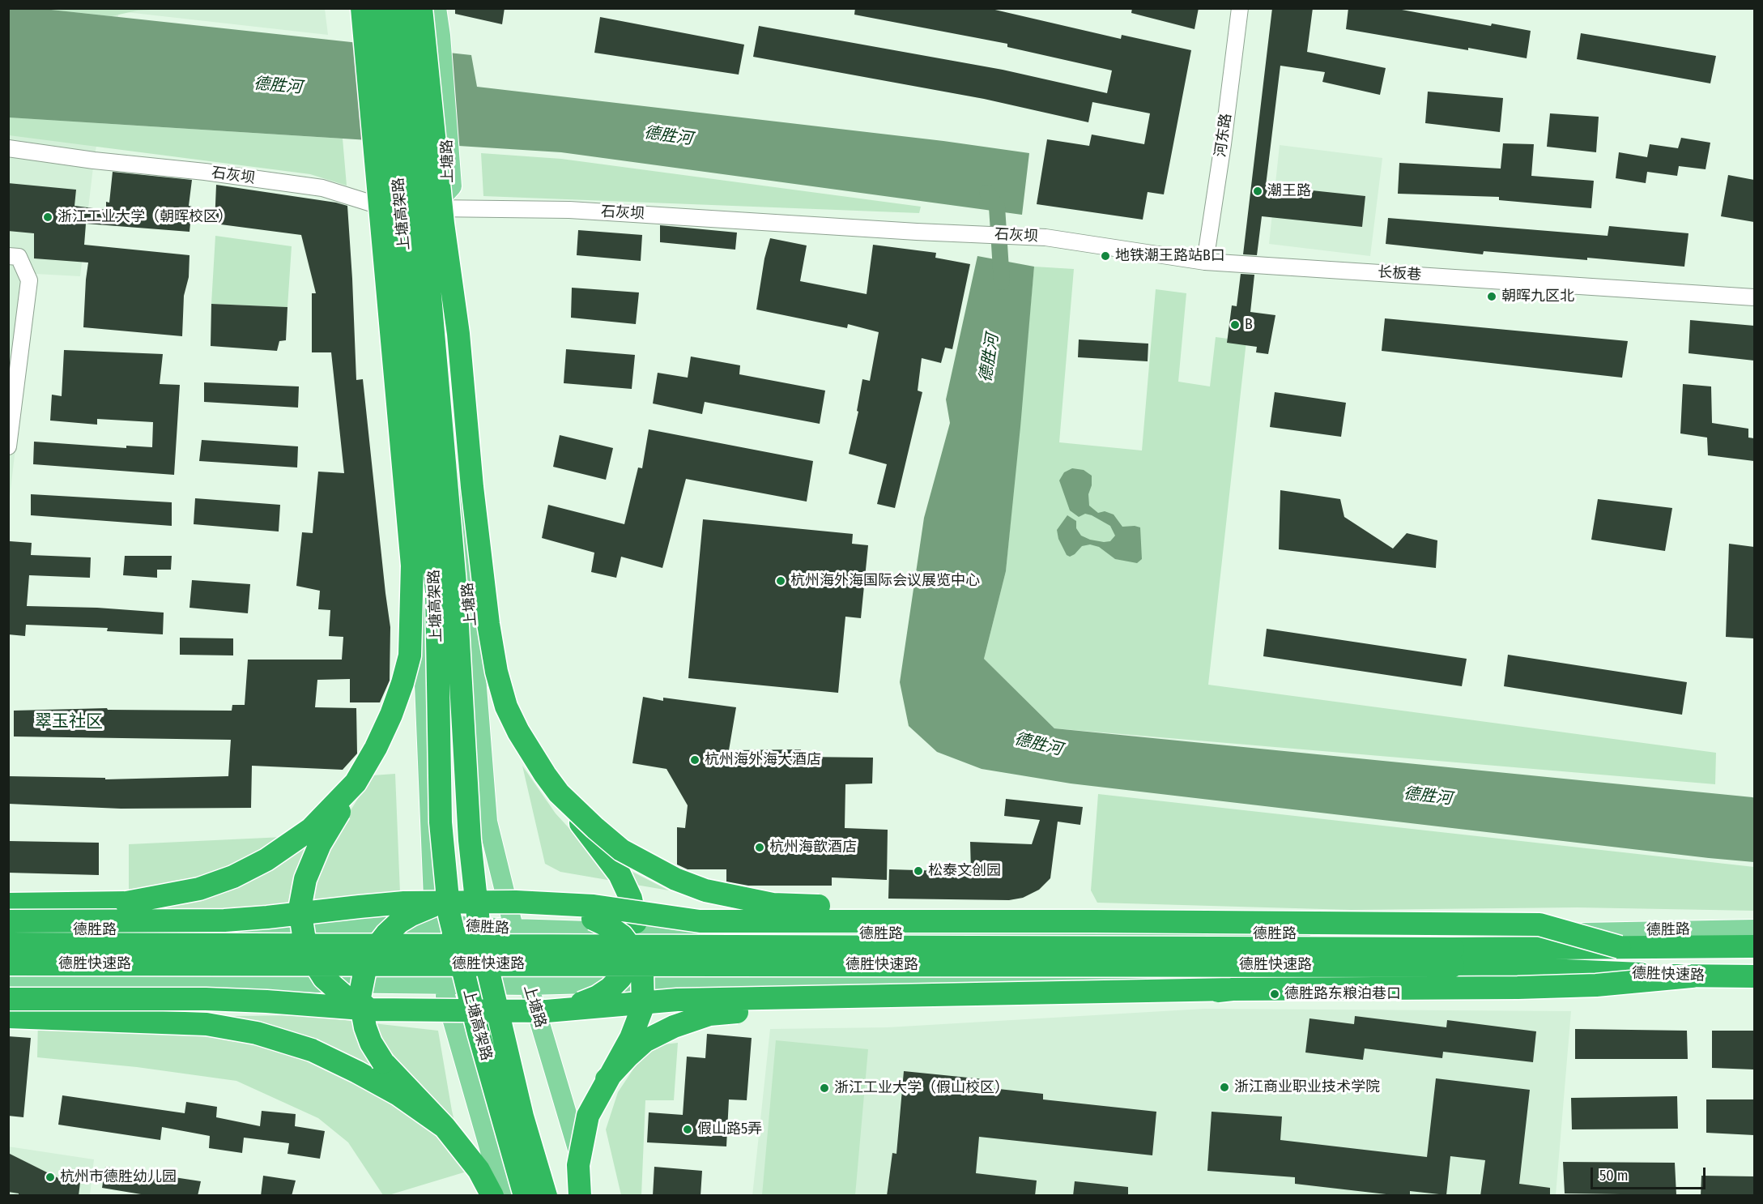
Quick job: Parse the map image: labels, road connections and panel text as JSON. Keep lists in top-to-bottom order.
{
  "streets": {
    "highway": ["上塘高架路", "德胜快速路"],
    "main road": ["上塘路", "德胜路"],
    "street": ["河东路", "石灰坝", "长板巷"]
  },
  "crossings": [
    ["河东路", "长板巷"],
    ["上塘路", "石灰坝"],
    ["上塘路", "德胜路"],
    ["石灰坝", "长板巷"]
  ],
  "districts": ["翠玉社区"],
  "water": ["德胜河"],
  "places": [
    "潮王路",
    "浙江工业大学（朝晖校区）",
    "地铁潮王路站B口",
    "朝晖九区北",
    "B",
    "杭州海外海国际会议展览中心",
    "杭州海外海大酒店",
    "杭州海歆酒店",
    "松泰文创园",
    "德胜路东粮泊巷口",
    "浙江商业职业技术学院",
    "浙江工业大学（假山校区）",
    "假山路5弄",
    "杭州市德胜幼儿园"
  ],
  "scale_bar": "50 m"
}
